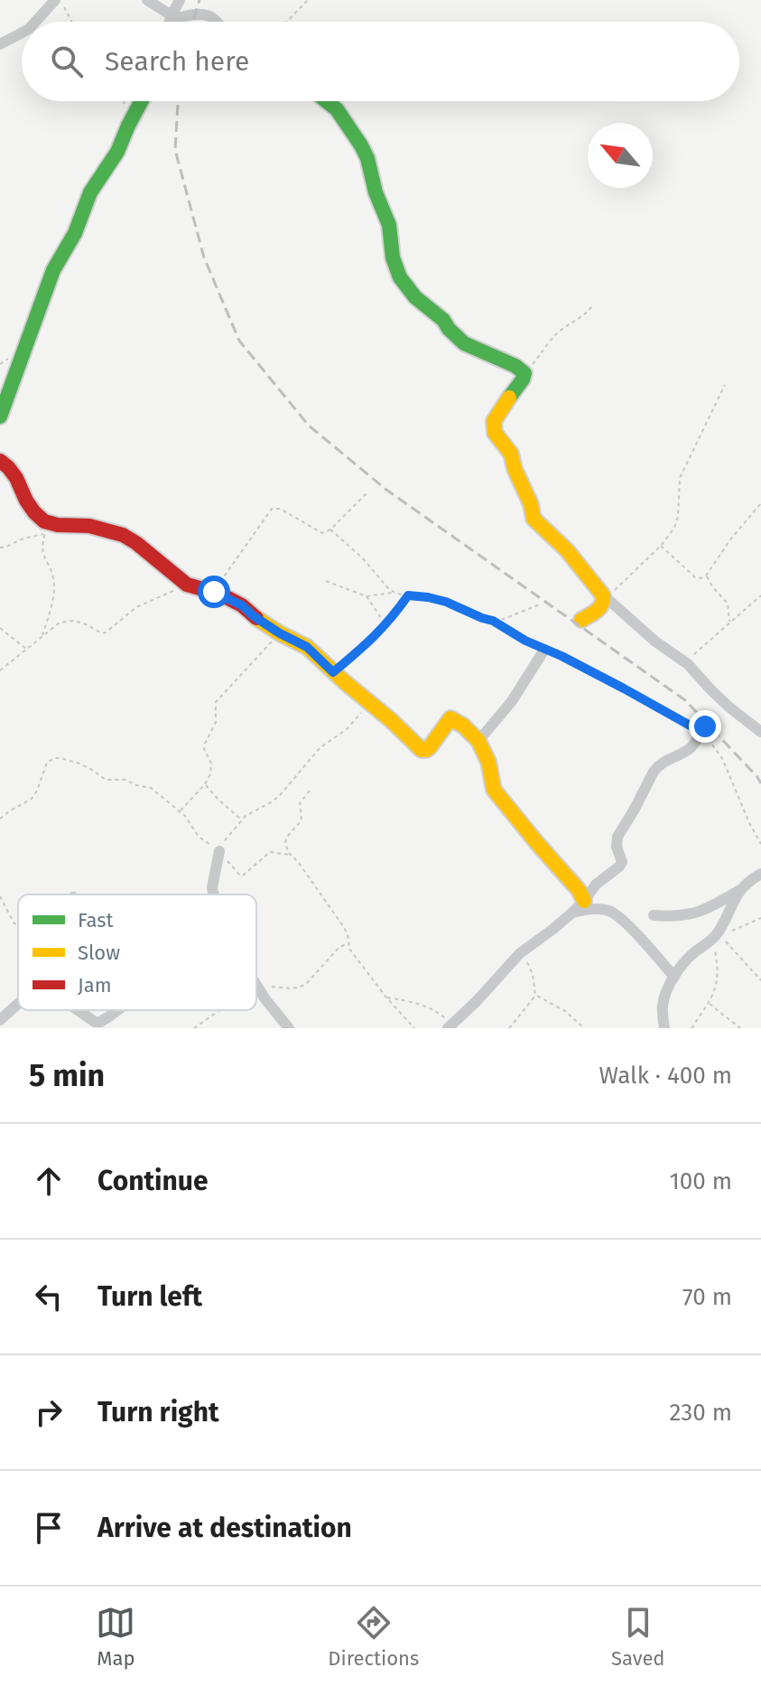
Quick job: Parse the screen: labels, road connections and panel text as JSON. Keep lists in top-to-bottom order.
{
  "legend": ["Fast", "Slow", "Jam"],
  "north": "top left",
  "page": {
    "search": "Search here",
    "heading": ["5 min", "Walk · 400 m"],
    "list": [
      ["Continue", "100 m"],
      ["Turn left", "70 m"],
      ["Turn right", "230 m"],
      "Arrive at destination"
    ],
    "nav": ["Map", "Directions", "Saved"]
  }
}
